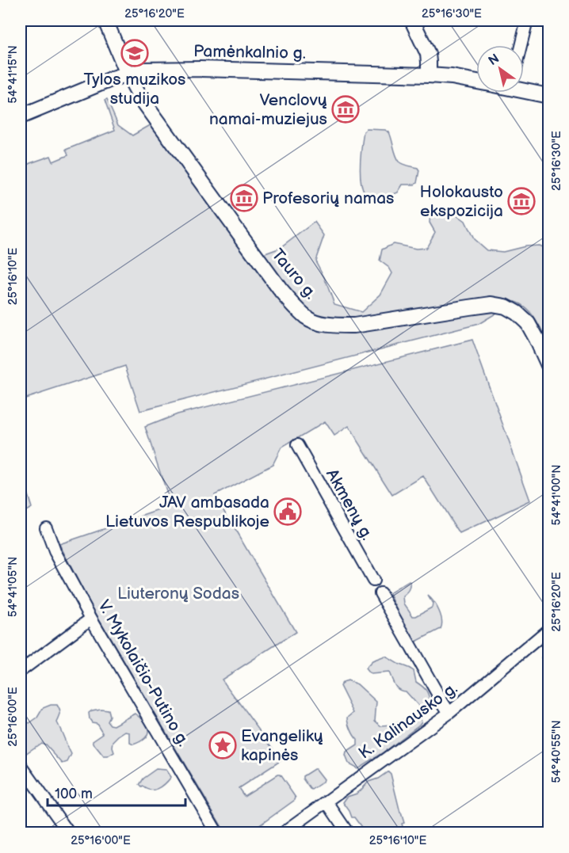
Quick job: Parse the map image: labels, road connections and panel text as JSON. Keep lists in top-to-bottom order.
{
  "streets": {
    "main road": ["Pamėnkalnio g.", "Tauro g."],
    "street": ["Akmenų g.", "V. Mykolaičio-Putino g.", "K. Kalinausko g."]
  },
  "crossings": [
    ["Pamėnkalnio g.", "Tauro g."]
  ],
  "parks": ["Liuteronų Sodas"],
  "places": {
    "school or university": ["Tylos muzikos studija"],
    "museum": ["Venclovų namai-muziejus", "Profesorių namas", "Holokausto ekspozicija"],
    "public building": ["JAV ambasada Lietuvos Respublikoje"],
    "place": ["Evangelikų kapinės"]
  },
  "scale_bar": "100 m",
  "north": "top left",
  "coordinates": [
    "25°16'20\"E",
    "25°16'30\"E",
    "54°41'15\"N",
    "25°16'10\"E",
    "54°41'00\"N",
    "54°41'05\"N",
    "25°16'00\"E",
    "54°40'55\"N"
  ]
}
